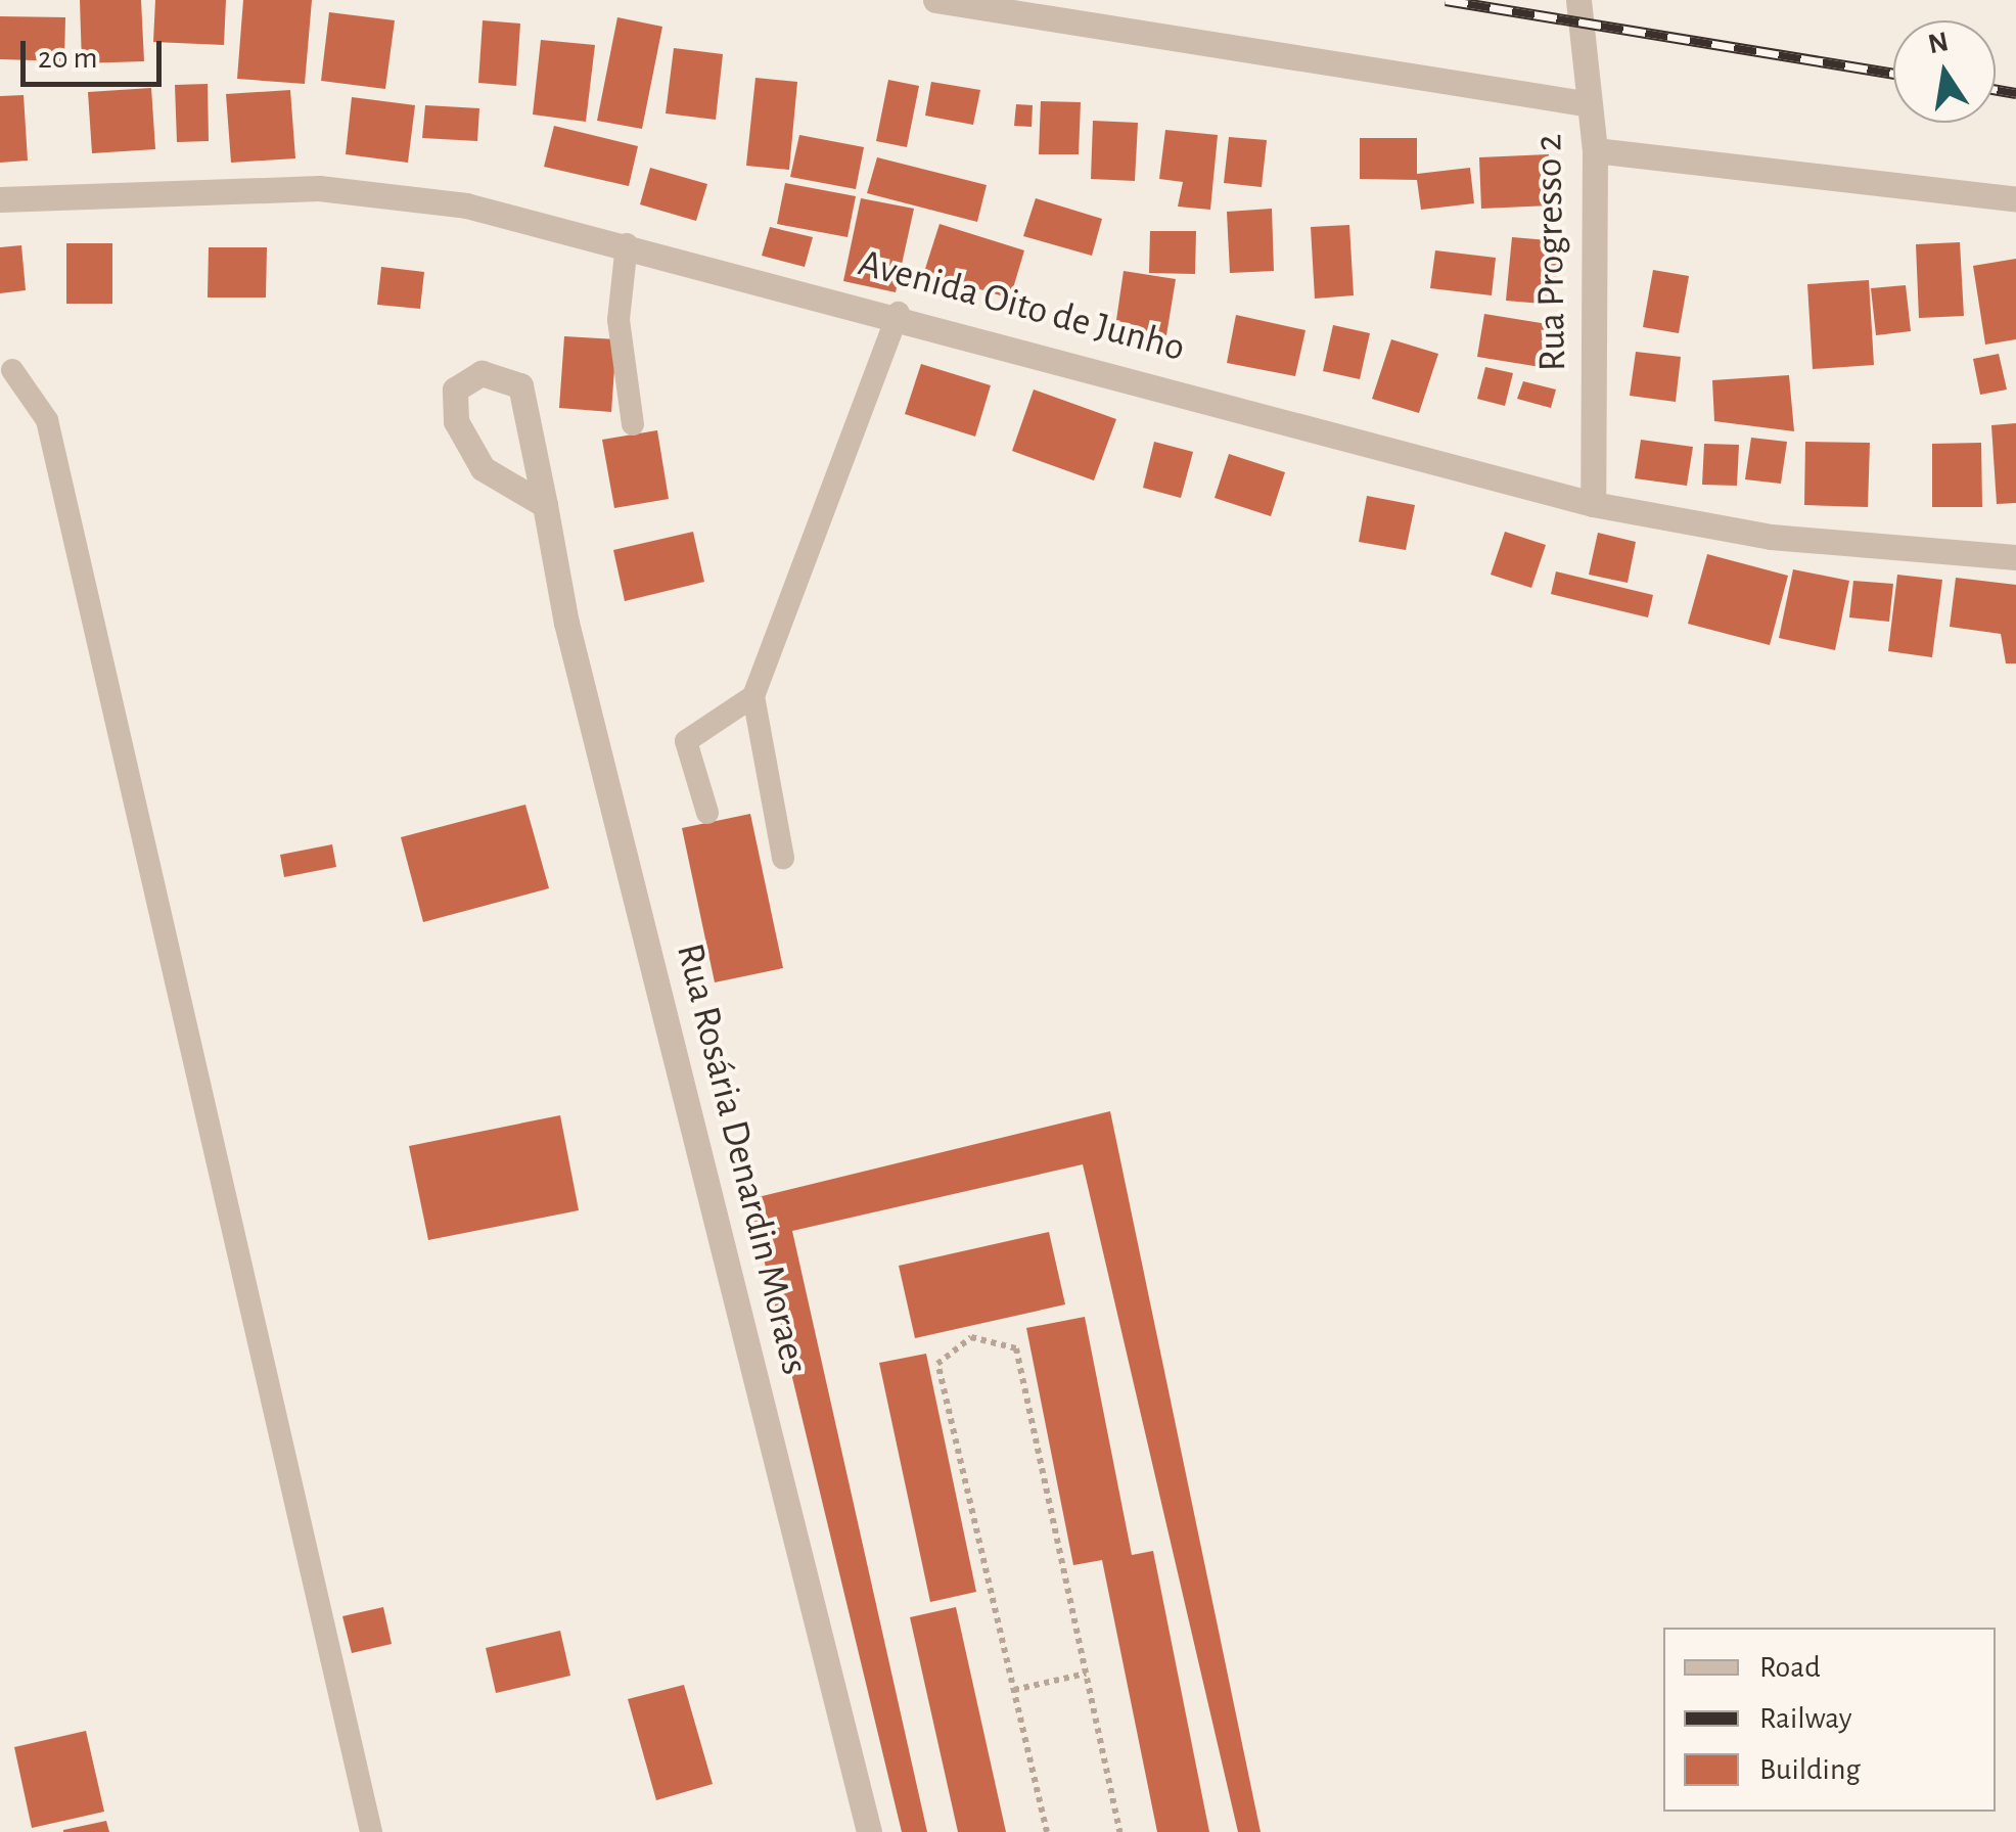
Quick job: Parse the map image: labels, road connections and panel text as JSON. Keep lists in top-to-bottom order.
{
  "streets": {
    "street": ["Rua Progresso 2", "Avenida Oito de Junho", "Rua Rosária Denardin Moraes"]
  },
  "crossings": [
    ["Rua Progresso 2", "Avenida Oito de Junho"]
  ],
  "legend": ["Road", "Railway", "Building"],
  "scale_bar": "20 m",
  "north": "top"
}
